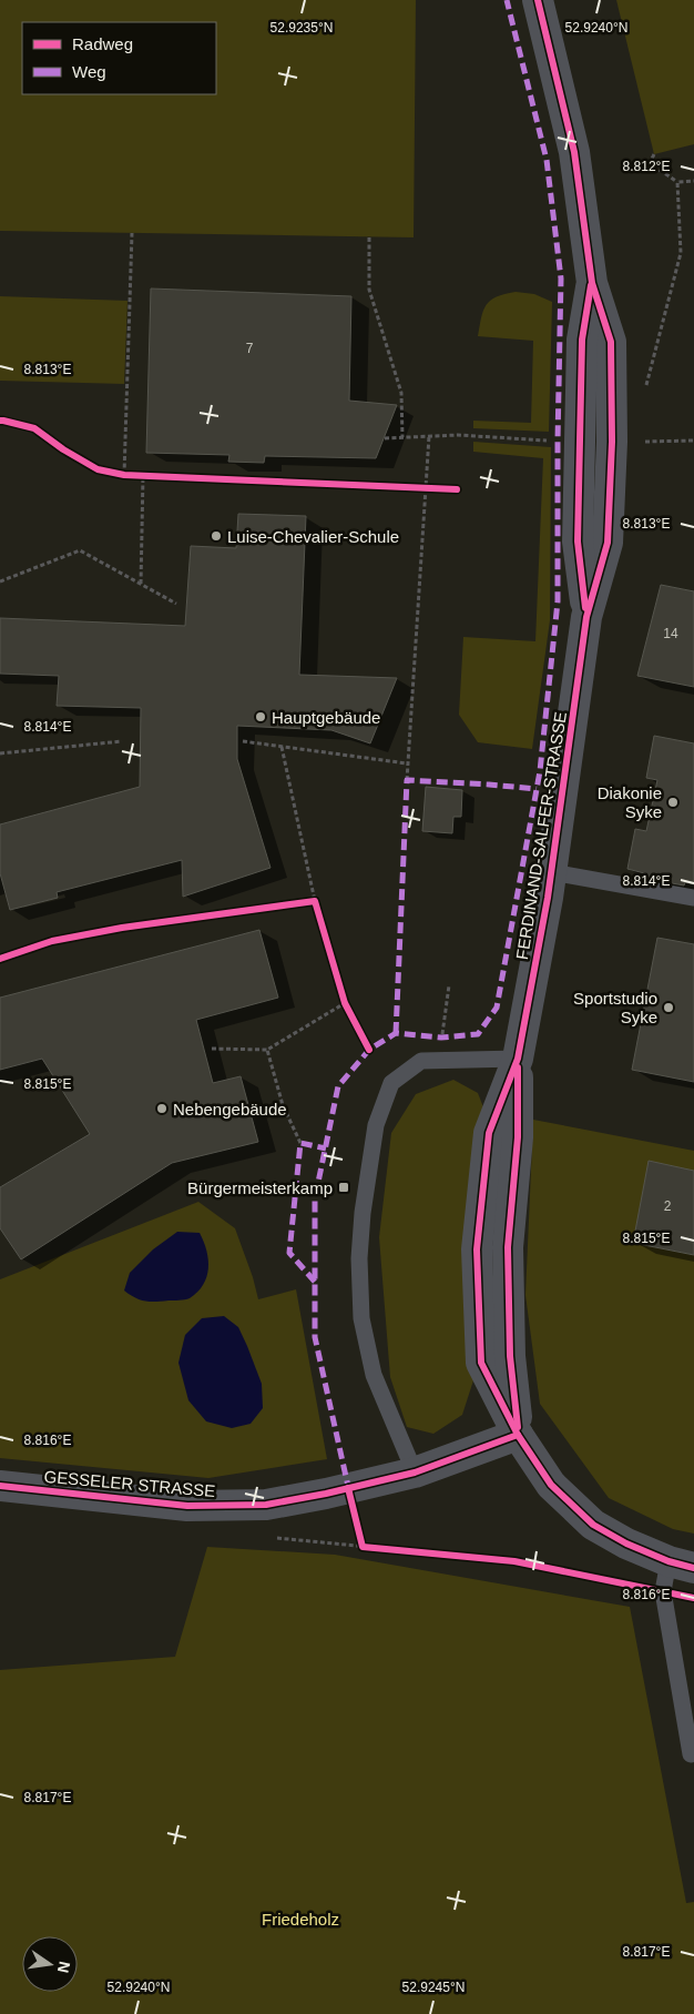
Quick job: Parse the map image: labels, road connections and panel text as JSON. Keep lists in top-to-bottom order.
{
  "streets": {
    "street": ["FERDINAND-SALFER-STRASSE", "GESSELER STRASSE"]
  },
  "crossings": [
    ["FERDINAND-SALFER-STRASSE", "GESSELER STRASSE"]
  ],
  "parks": ["Friedeholz"],
  "places": {
    "other": [
      "Luise-Chevalier-Schule",
      "Hauptgebäude",
      "Diakonie Syke",
      "Sportstudio Syke",
      "Nebengebäude"
    ],
    "transit": ["Bürgermeisterkamp"]
  },
  "house_numbers": ["7", "14", "2"],
  "legend": ["Radweg", "Weg"],
  "north": "right",
  "coordinates": [
    "52.9235°N",
    "52.9240°N",
    "8.812°E",
    "8.813°E",
    "8.814°E",
    "8.815°E",
    "8.816°E",
    "8.817°E",
    "52.9245°N"
  ]
}
